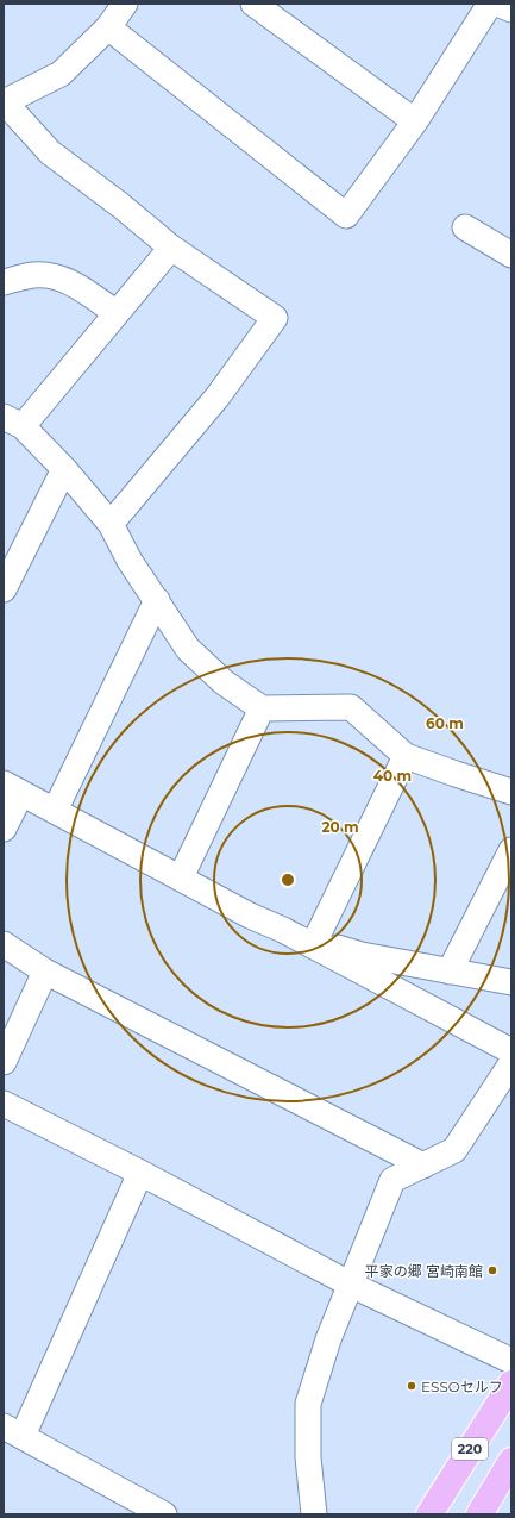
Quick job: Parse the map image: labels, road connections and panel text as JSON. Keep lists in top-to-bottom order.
{
  "streets": {
    "highway": ["220"]
  },
  "places": ["平家の郷 宮崎南館", "ESSOセルフ"],
  "rings": ["60 m", "40 m", "20 m"]
}
